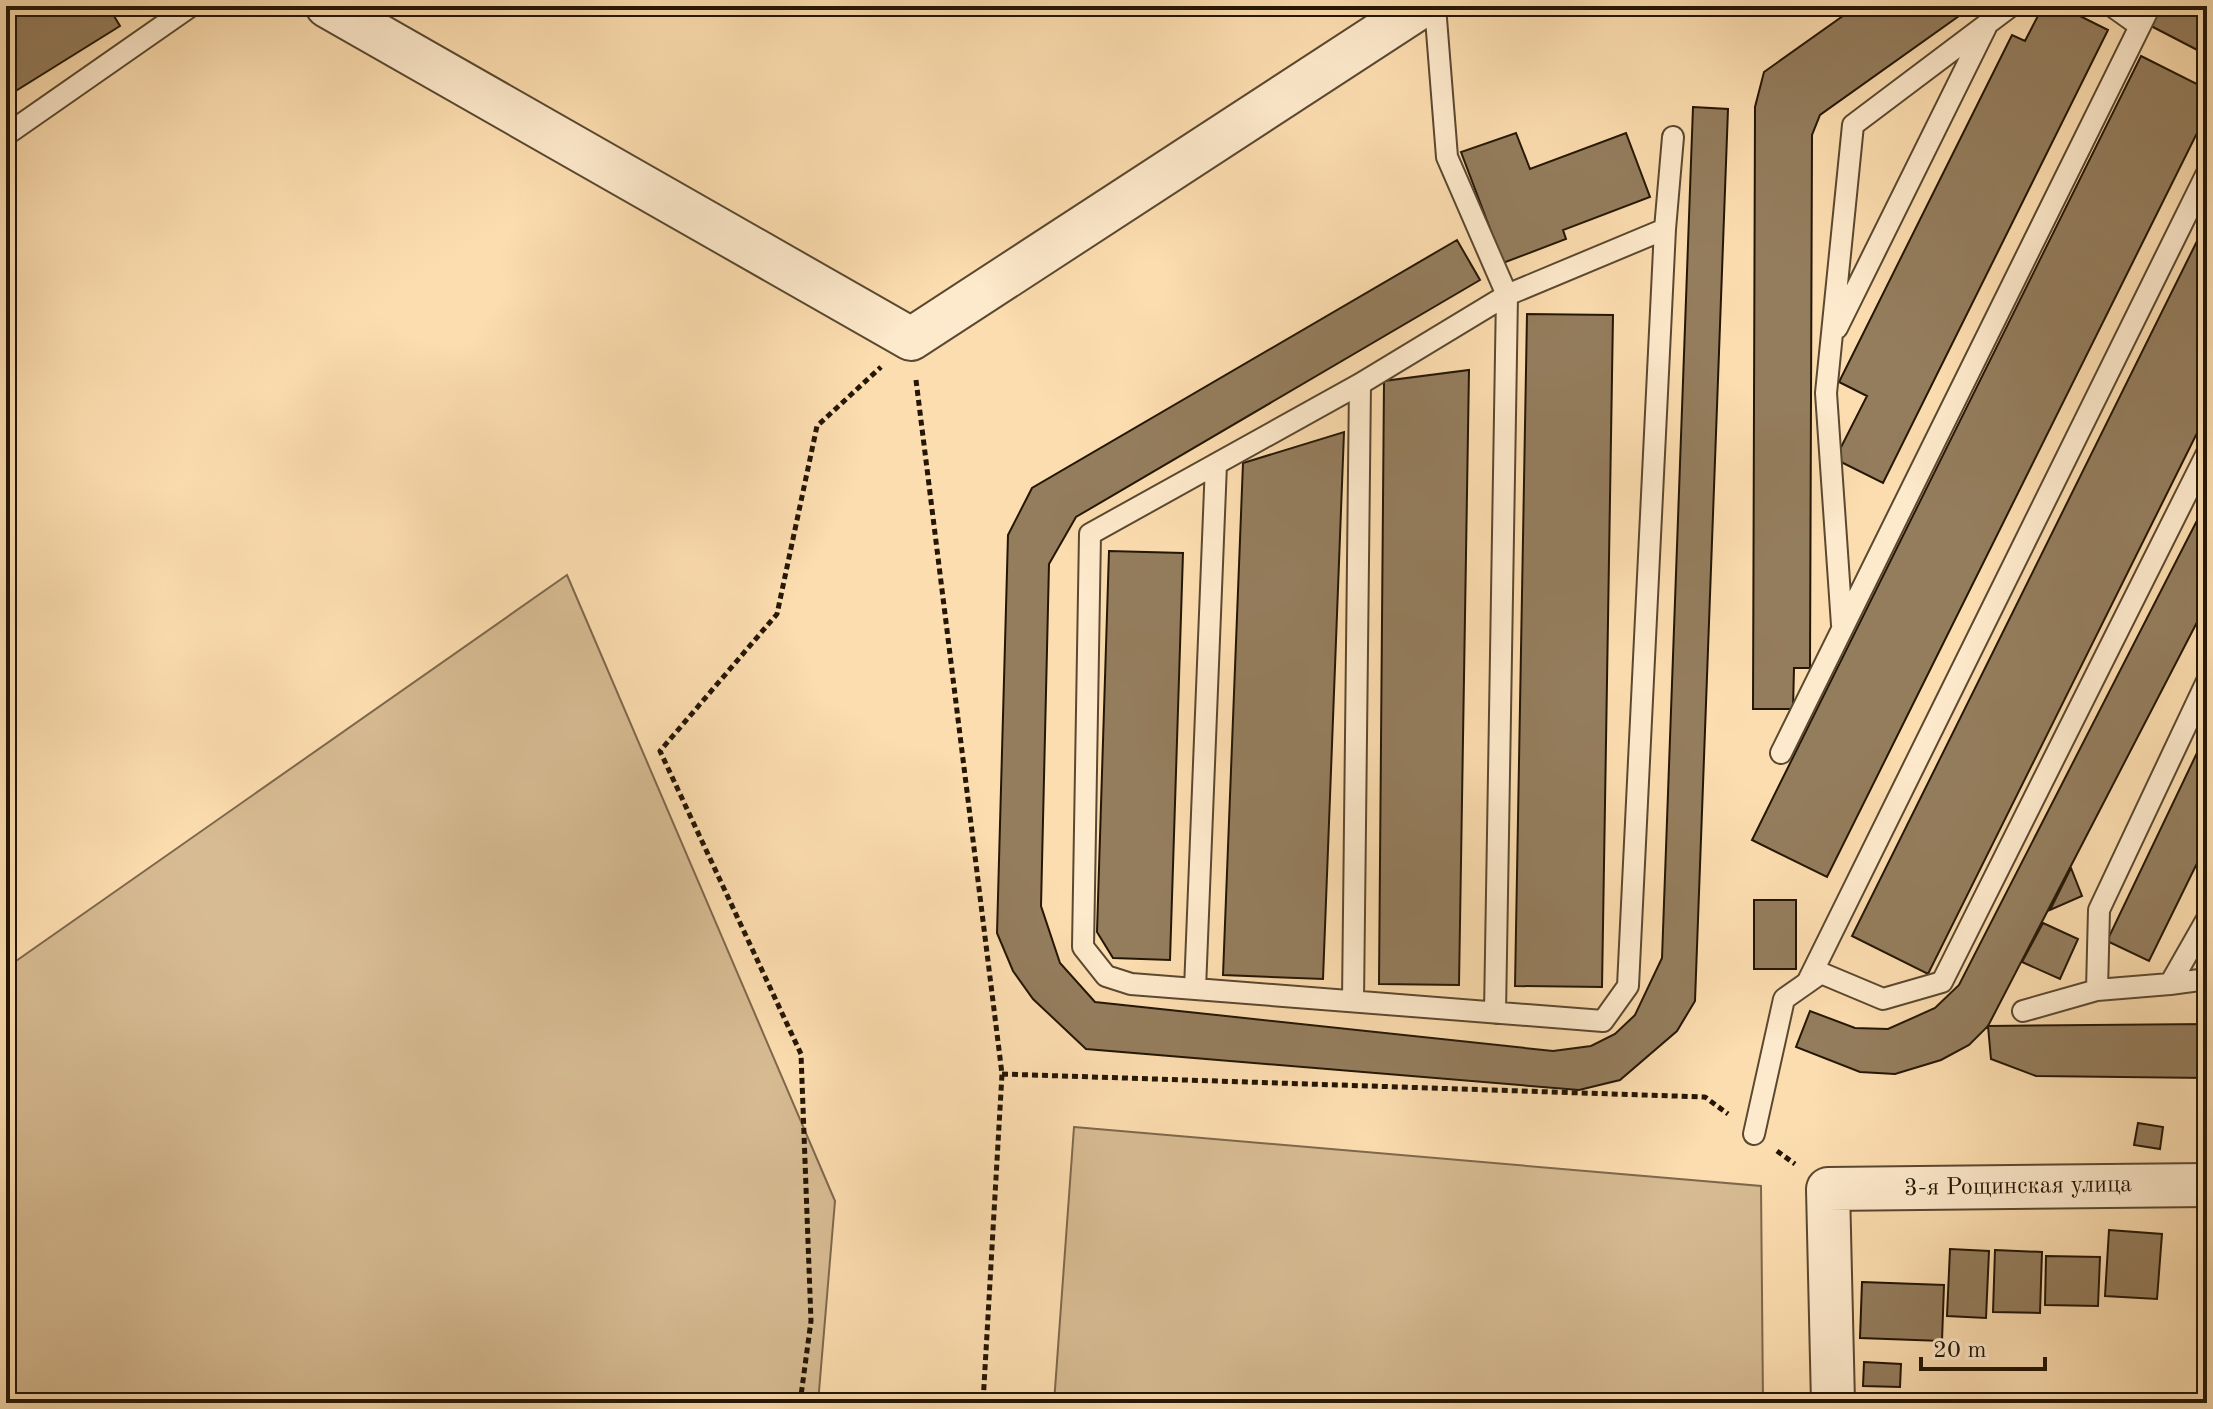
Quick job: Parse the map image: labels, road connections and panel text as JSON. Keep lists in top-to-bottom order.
{
  "streets": {
    "street": ["3-я Рощинская улица"]
  },
  "scale_bar": "20 m"
}
